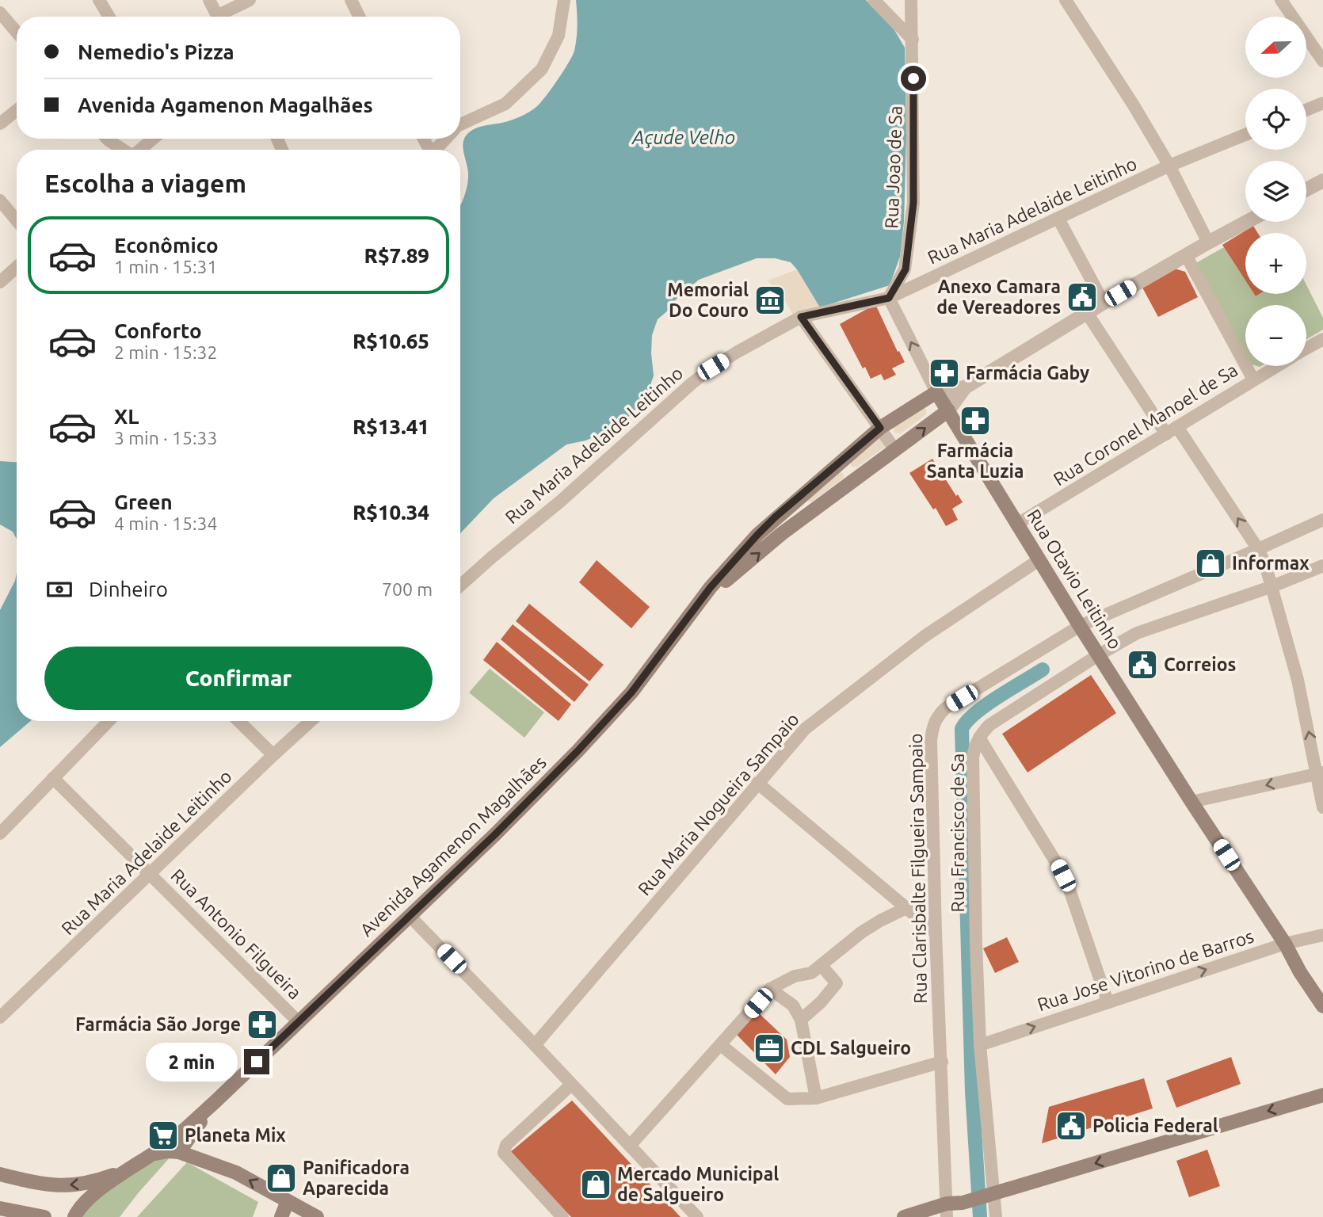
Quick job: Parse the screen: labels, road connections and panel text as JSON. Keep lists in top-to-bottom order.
{
  "streets": {
    "main road": ["Rua Otavio Leitinho", "Avenida Agamenon Magalhães"],
    "street": [
      "Rua Joao de Sa",
      "Rua Maria Adelaide Leitinho",
      "Rua Coronel Manoel de Sa",
      "Rua Maria Nogueira Sampaio",
      "Rua Francisco de Sa",
      "Rua Clarisbalte Filgueira Sampaio",
      "Rua Antonio Filgueira",
      "Rua Jose Vitorino de Barros"
    ]
  },
  "crossings": [
    ["Rua Joao de Sa", "Rua Maria Adelaide Leitinho"],
    ["Rua Maria Adelaide Leitinho", "Rua Antonio Filgueira"],
    ["Rua Coronel Manoel de Sa", "Rua Otavio Leitinho"],
    ["Rua Otavio Leitinho", "Rua Maria Nogueira Sampaio"],
    ["Rua Otavio Leitinho", "Rua Francisco de Sa"],
    ["Rua Otavio Leitinho", "Avenida Agamenon Magalhães"],
    ["Rua Otavio Leitinho", "Rua Clarisbalte Filgueira Sampaio"],
    ["Rua Otavio Leitinho", "Rua Jose Vitorino de Barros"],
    ["Rua Francisco de Sa", "Rua Jose Vitorino de Barros"],
    ["Avenida Agamenon Magalhães", "Rua Antonio Filgueira"]
  ],
  "one_way": ["Rua Jose Vitorino de Barros"],
  "water": ["Açude Velho"],
  "places": {
    "public building": ["Anexo Camara de Vereadores", "Correios", "Policia Federal"],
    "museum": ["Memorial Do Couro"],
    "pharmacy": ["Farmácia Gaby", "Farmácia Santa Luzia", "Farmácia São Jorge"],
    "shop": ["Informax", "Panificadora Aparecida", "Mercado Municipal de Salgueiro"],
    "office": ["CDL Salgueiro"],
    "supermarket": ["Planeta Mix"]
  },
  "north": "left",
  "page": {
    "map_buttons": ["+", "−"],
    "banner": ["Nemedio's Pizza", "Avenida Agamenon Magalhães"],
    "heading": "Escolha a viagem",
    "list": [
      {
        "name": "Econômico",
        "note": "1 min · 15:31",
        "value": "R$7.89"
      },
      {
        "name": "Conforto",
        "note": "2 min · 15:32",
        "value": "R$10.65"
      },
      {
        "name": "XL",
        "note": "3 min · 15:33",
        "value": "R$13.41"
      },
      {
        "name": "Green",
        "note": "4 min · 15:34",
        "value": "R$10.34"
      }
    ],
    "pay": ["Dinheiro", "700 m"],
    "buttons": "Confirmar",
    "bubble": "2 min"
  }
}
